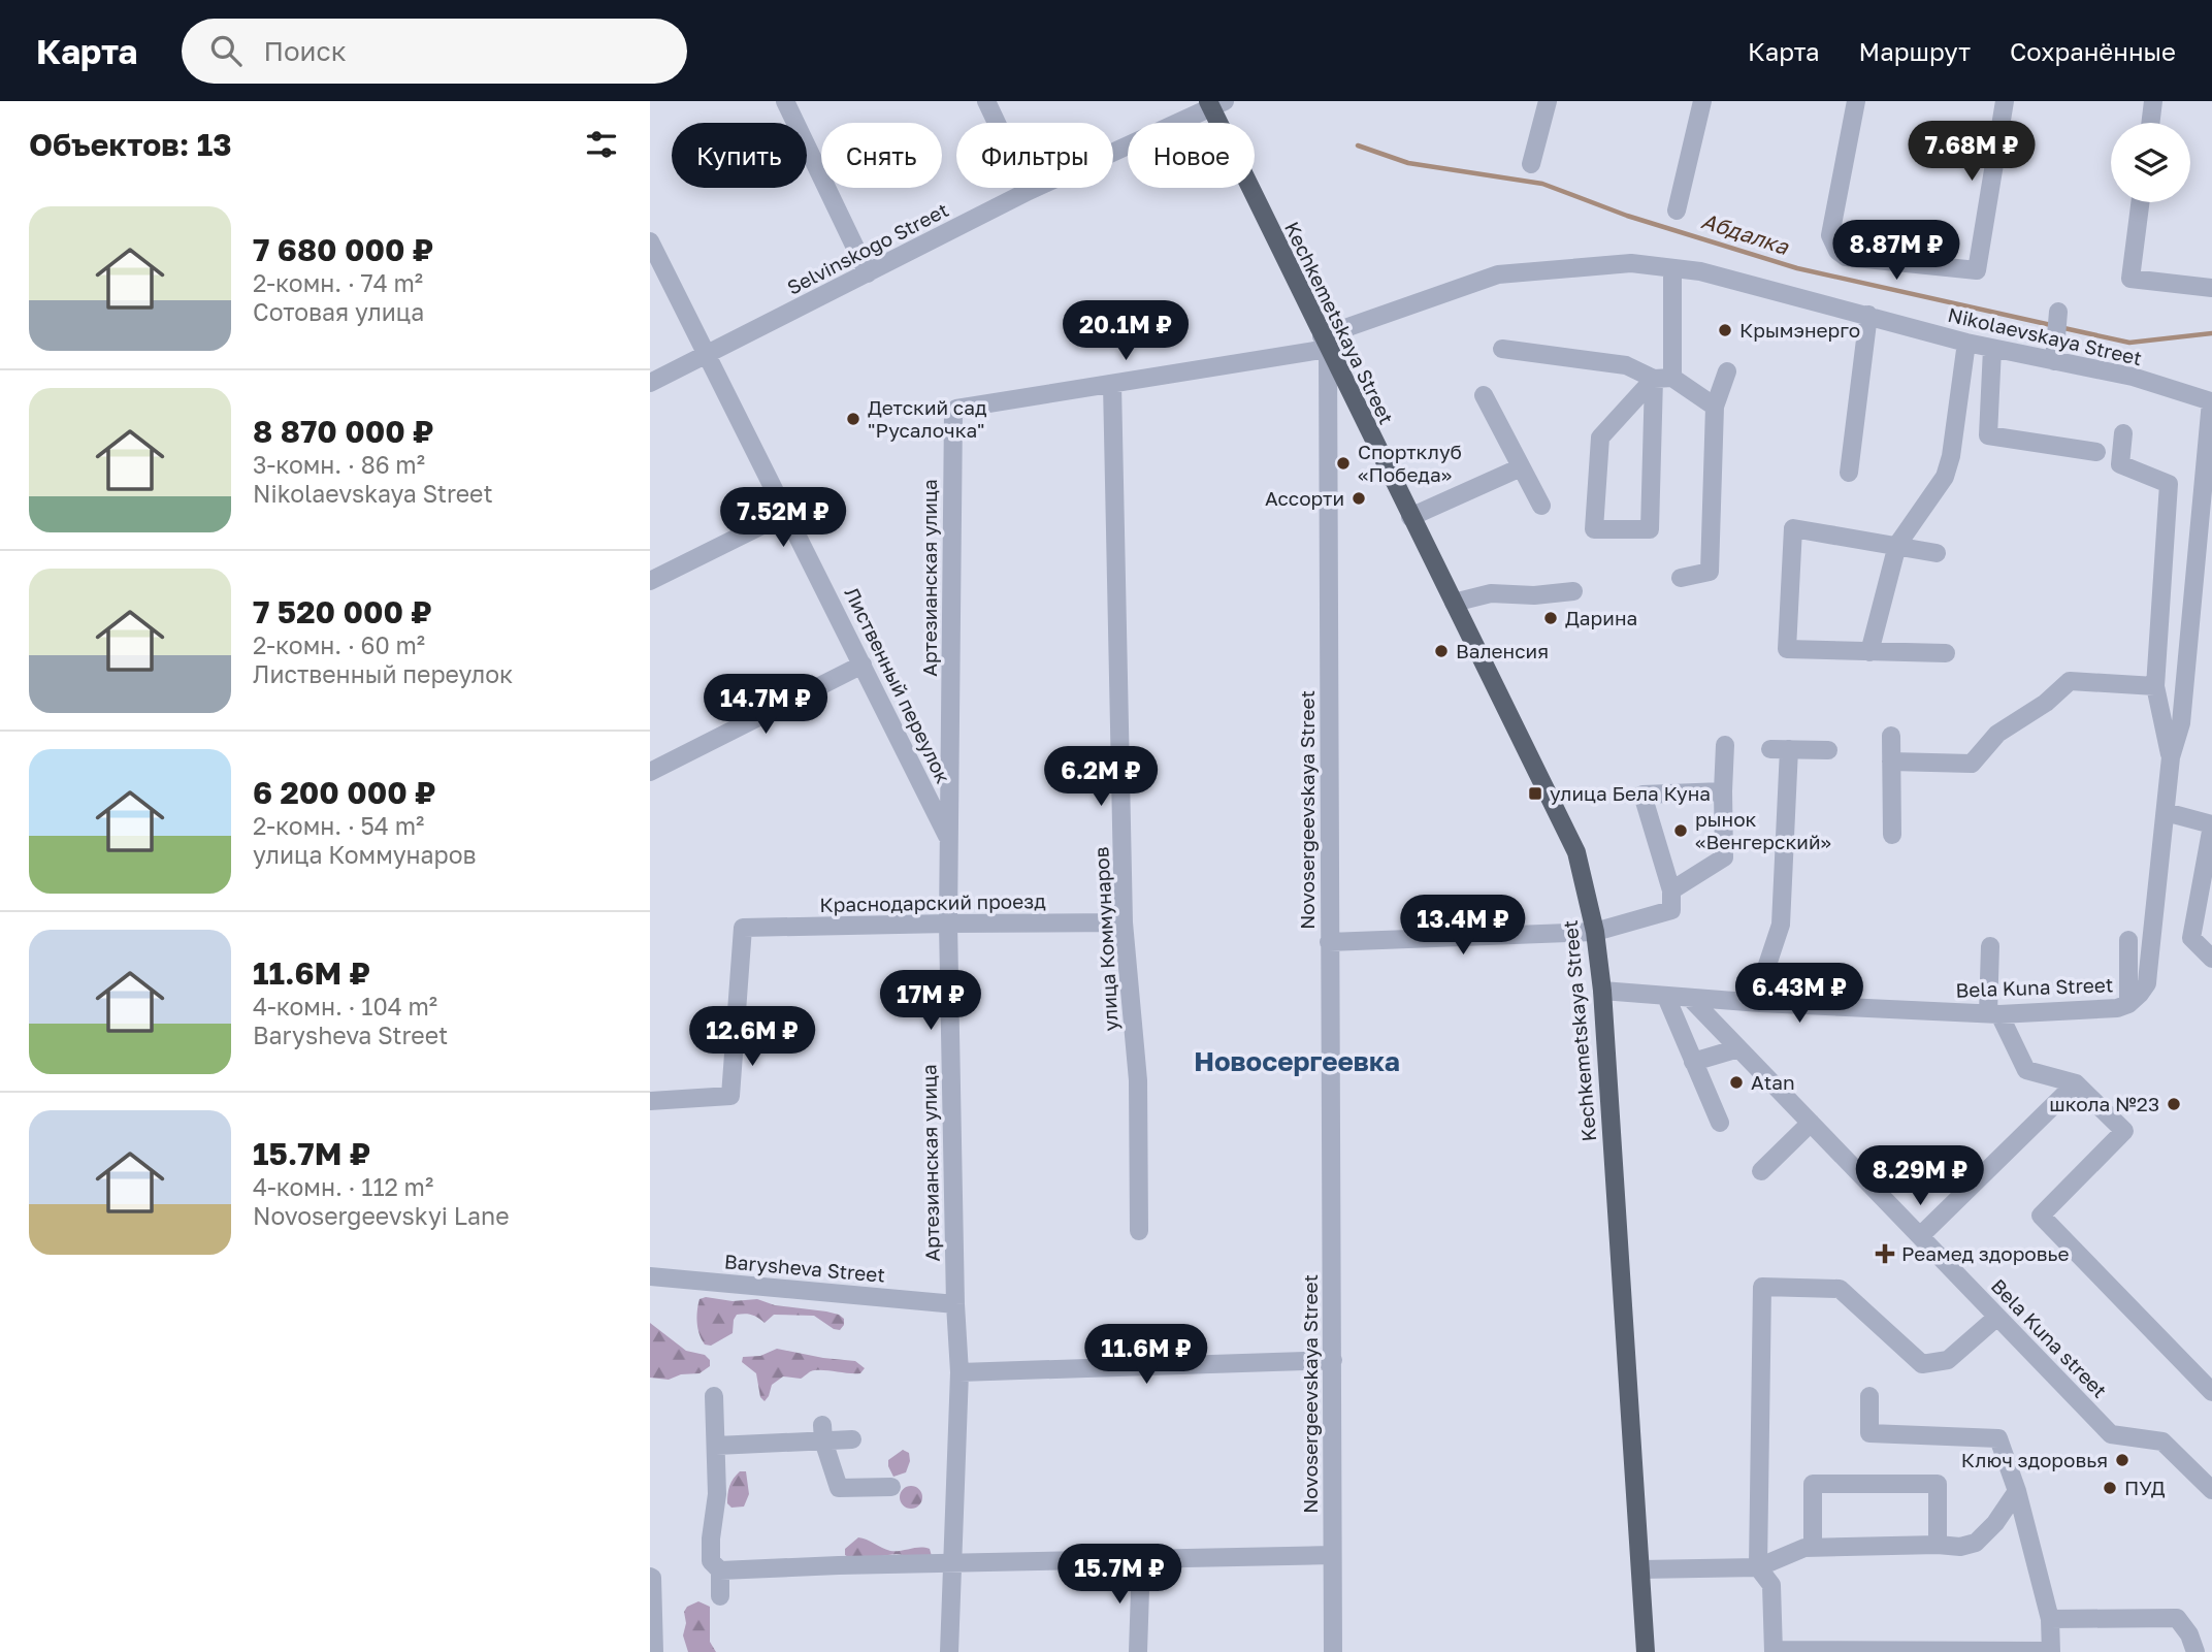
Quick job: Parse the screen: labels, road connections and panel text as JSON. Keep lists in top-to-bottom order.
{
  "streets": {
    "main road": ["Kechkemetskaya Street"],
    "street": [
      "Selvinskogo Street",
      "Nikolaevskaya Street",
      "Артезианская улица",
      "Лиственный переулок",
      "Novosergeevskaya Street",
      "Краснодарский проезд",
      "улица Коммунаров",
      "Bela Kuna Street",
      "Barysheva Street",
      "Bela Kuna street"
    ]
  },
  "crossings": [
    ["Selvinskogo Street", "Kechkemetskaya Street"],
    ["Selvinskogo Street", "Лиственный переулок"],
    ["Kechkemetskaya Street", "Nikolaevskaya Street"],
    ["Kechkemetskaya Street", "Novosergeevskaya Street"],
    ["Kechkemetskaya Street", "Bela Kuna Street"],
    ["Nikolaevskaya Street", "Novosergeevskaya Street"],
    ["Nikolaevskaya Street", "Bela Kuna Street"],
    ["Артезианская улица", "Лиственный переулок"],
    ["Артезианская улица", "Краснодарский проезд"],
    ["Артезианская улица", "улица Коммунаров"],
    ["Артезианская улица", "Barysheva Street"],
    ["Краснодарский проезд", "улица Коммунаров"],
    ["Bela Kuna Street", "Bela Kuna street"]
  ],
  "districts": ["Новосергеевка"],
  "water": ["Абдалка"],
  "places": {
    "other": [
      "Крымэнерго",
      "Детский сад \"Русалочка\"",
      "Спортклуб «Победа»",
      "Ассорти",
      "Дарина",
      "Валенсия",
      "рынок «Венгерский»",
      "Аtan",
      "школа №23",
      "Ключ здоровья",
      "ПУД"
    ],
    "transit": ["улица Бела Куна"],
    "health": ["Реамед здоровье"]
  },
  "page": {
    "header": "Карта",
    "search": "Поиск",
    "nav": ["Карта", "Маршрут", "Сохранённые"],
    "heading": "Объектов: 13",
    "price": [
      "7.68M ₽",
      "8.87M ₽",
      "20.1M ₽",
      "7.52M ₽",
      "14.7M ₽",
      "6.2M ₽",
      "13.4M ₽",
      "6.43M ₽",
      "17M ₽",
      "12.6M ₽",
      "8.29M ₽",
      "11.6M ₽",
      "15.7M ₽"
    ],
    "chip": [
      "Купить",
      "Снять",
      "Фильтры",
      "Новое"
    ],
    "list": [
      {
        "name": "7 680 000 ₽",
        "note": "2-комн. · 74 m² · Сотовая улица"
      },
      {
        "name": "8 870 000 ₽",
        "note": "3-комн. · 86 m² · Nikolaevskaya Street"
      },
      {
        "name": "7 520 000 ₽",
        "note": "2-комн. · 60 m² · Лиственный переулок"
      },
      {
        "name": "6 200 000 ₽",
        "note": "2-комн. · 54 m² · улица Коммунаров"
      },
      {
        "name": "11.6M ₽",
        "note": "4-комн. · 104 m² · Barysheva Street"
      },
      {
        "name": "15.7M ₽",
        "note": "4-комн. · 112 m² · Novosergeevskyi Lane"
      }
    ]
  }
}
